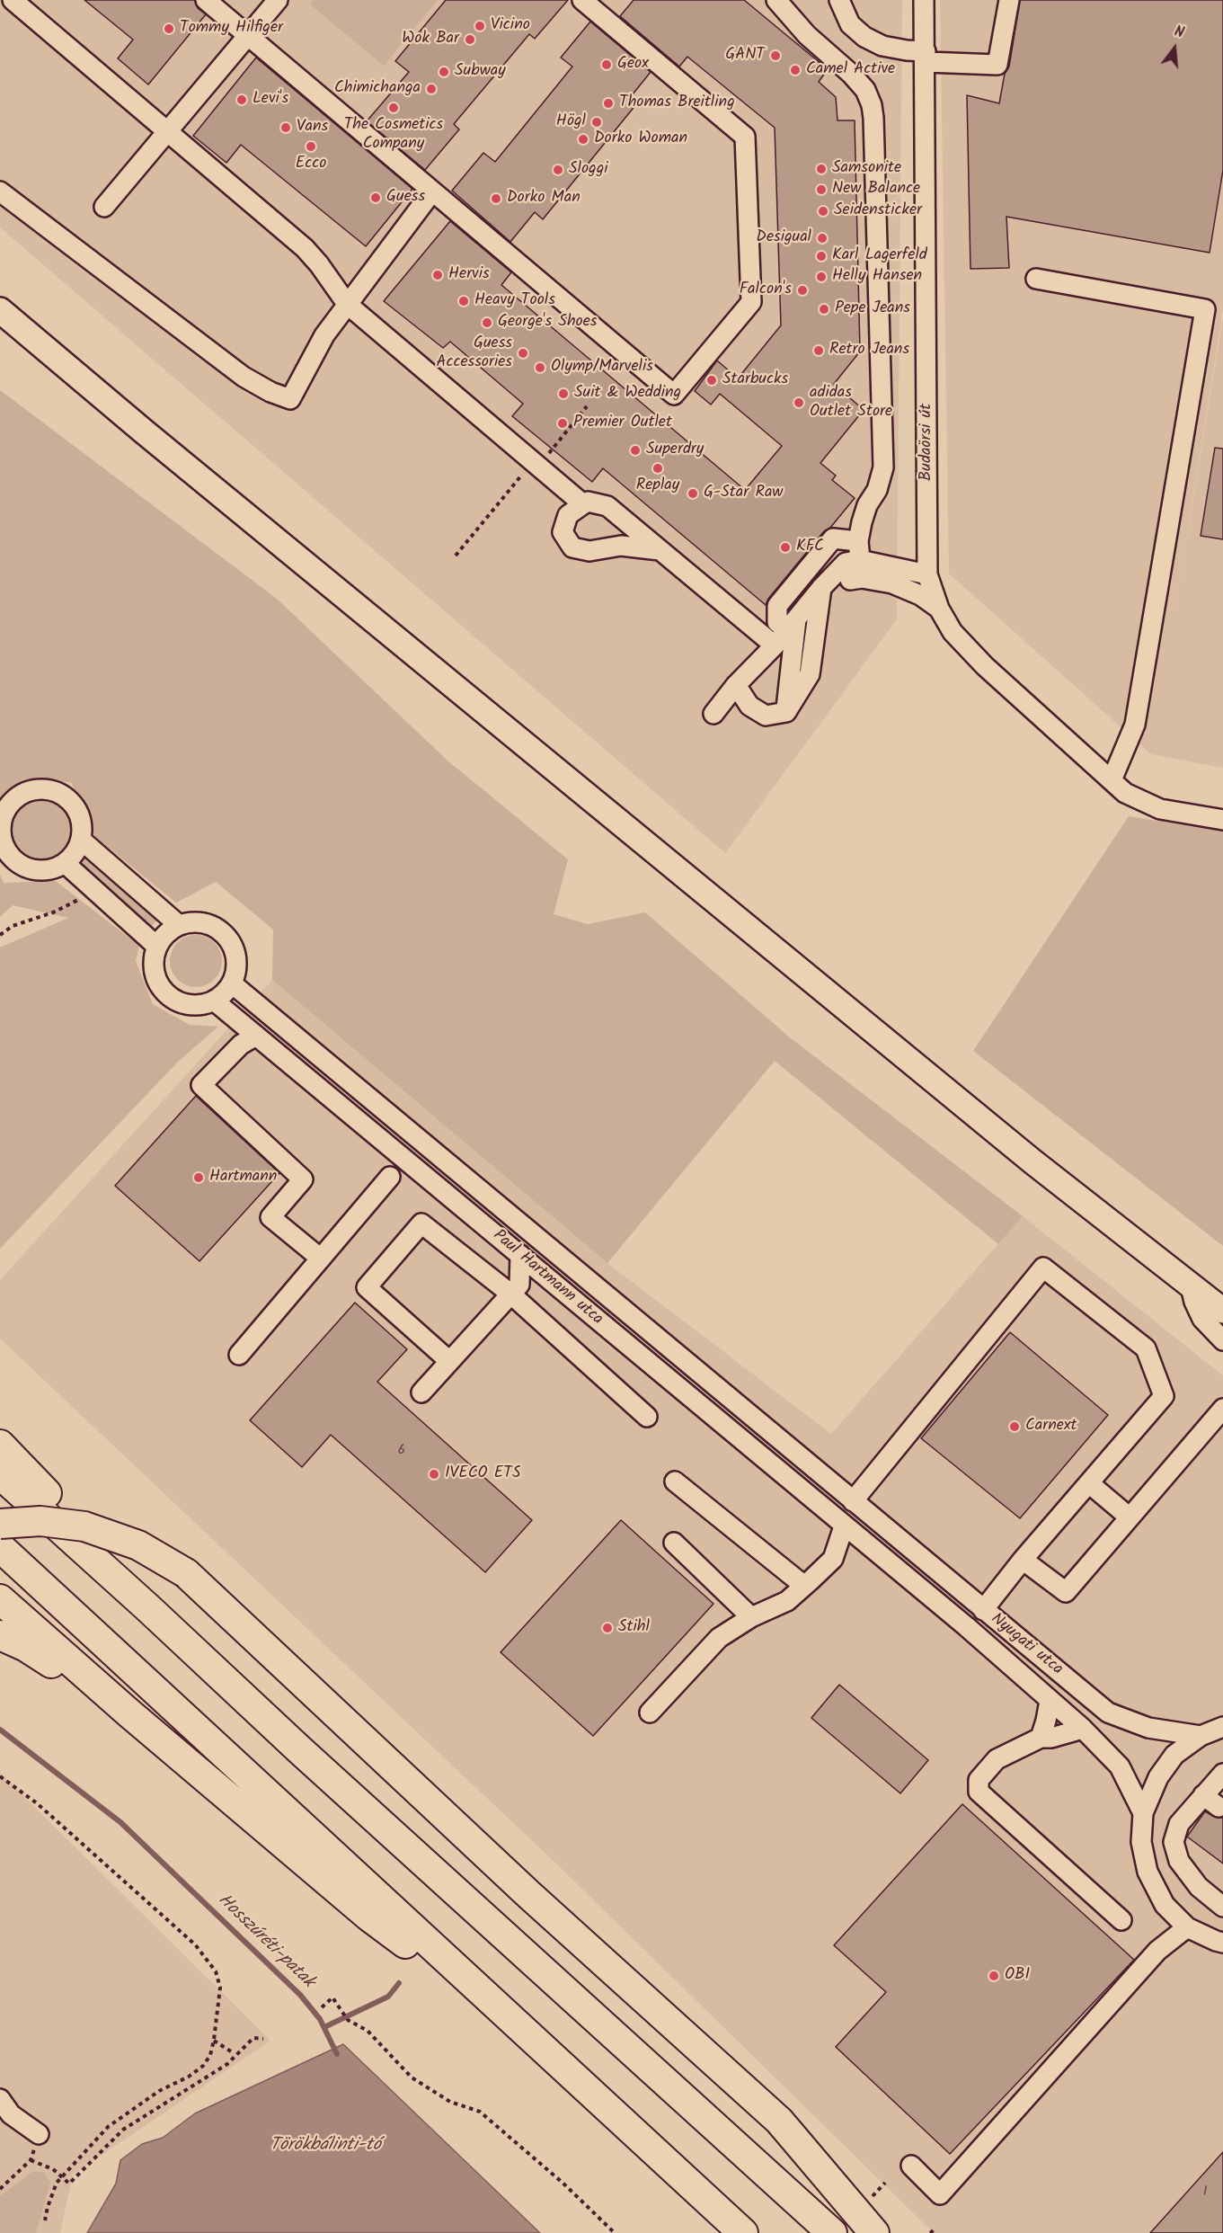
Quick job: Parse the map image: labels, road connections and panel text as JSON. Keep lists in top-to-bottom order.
{
  "streets": {
    "street": ["Budaörsi út", "Paul Hartmann utca", "Nyugati utca"]
  },
  "crossings": [
    ["Paul Hartmann utca", "Nyugati utca"]
  ],
  "water": ["Hosszúréti-patak", "Törökbálinti-tó"],
  "places": [
    "Vicino",
    "Tommy Hilfiger",
    "Wok Bar",
    "GANT",
    "Geox",
    "Camel Active",
    "Subway",
    "Chimichanga",
    "Levi's",
    "Thomas Breitling",
    "The Cosmetics Company",
    "Högl",
    "Vans",
    "Dorko Woman",
    "Ecco",
    "Samsonite",
    "Sloggi",
    "New Balance",
    "Guess",
    "Dorko Man",
    "Seidensticker",
    "Desigual",
    "Karl Lagerfeld",
    "Hervis",
    "Helly Hansen",
    "Falcon's",
    "Heavy Tools",
    "Pepe Jeans",
    "George's Shoes",
    "Retro Jeans",
    "Guess Accessories",
    "Olymp/Marvelis",
    "Starbucks",
    "Suit & Wedding",
    "adidas Outlet Store",
    "Premier Outlet",
    "Superdry",
    "Replay",
    "G-Star Raw",
    "KFC",
    "Hartmann",
    "Carnext",
    "IVECO ETS",
    "Stihl",
    "OBI"
  ],
  "house_numbers": ["6", "1"],
  "north": "top"
}
